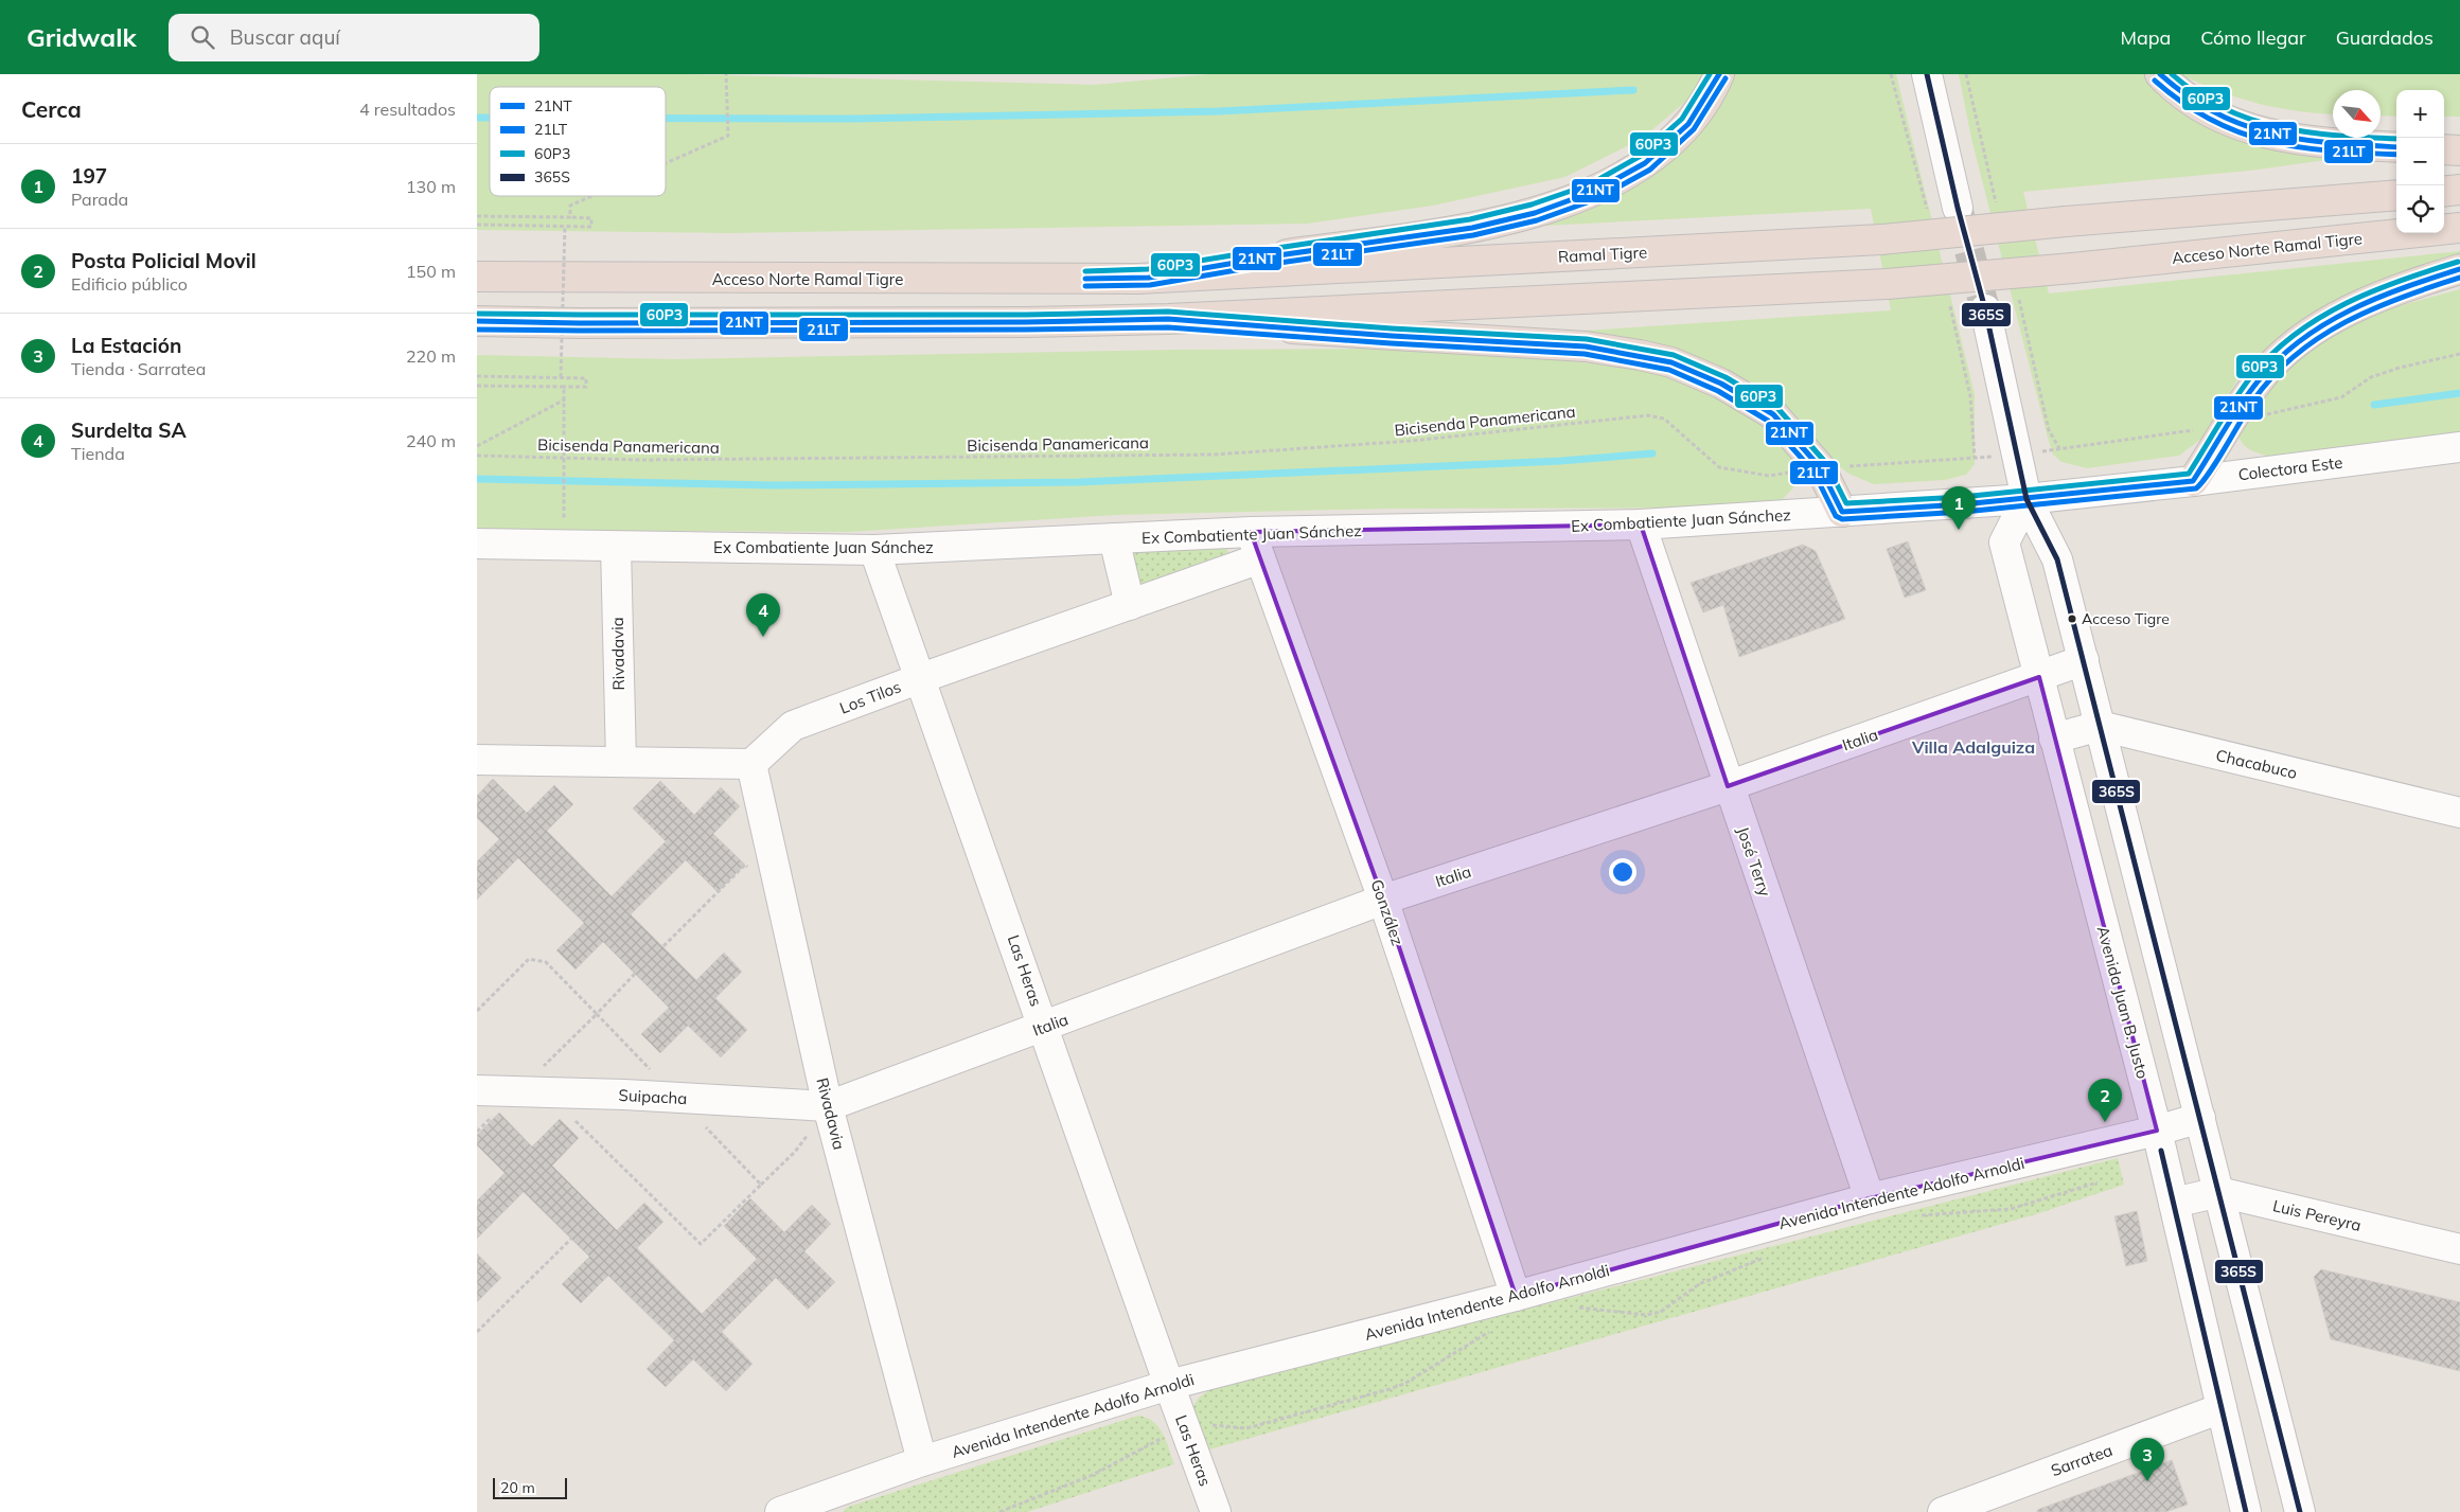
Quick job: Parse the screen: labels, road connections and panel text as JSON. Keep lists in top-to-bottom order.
{
  "streets": {
    "highway": ["Acceso Norte Ramal Tigre", "Ramal Tigre"],
    "street": [
      "Colectora Este",
      "Ex Combatiente Juan Sánchez",
      "Rivadavia",
      "Los Tilos",
      "Italia",
      "Chacabuco",
      "José Terry",
      "González",
      "Las Heras",
      "Avenida Juan B. Justo",
      "Suipacha",
      "Avenida Intendente Adolfo Arnoldi",
      "Luis Pereyra",
      "Sarratea"
    ],
    "path": ["Bicisenda Panamericana"]
  },
  "crossings": [
    ["Acceso Norte Ramal Tigre", "Ramal Tigre"],
    ["Colectora Este", "Ex Combatiente Juan Sánchez"],
    ["Colectora Este", "Avenida Juan B. Justo"],
    ["Ex Combatiente Juan Sánchez", "Rivadavia"],
    ["Ex Combatiente Juan Sánchez", "José Terry"],
    ["Ex Combatiente Juan Sánchez", "González"],
    ["Ex Combatiente Juan Sánchez", "Las Heras"],
    ["Ex Combatiente Juan Sánchez", "Avenida Juan B. Justo"],
    ["Rivadavia", "Los Tilos"],
    ["Rivadavia", "Italia"],
    ["Rivadavia", "Suipacha"],
    ["Rivadavia", "Avenida Intendente Adolfo Arnoldi"],
    ["Los Tilos", "González"],
    ["Los Tilos", "Las Heras"],
    ["Italia", "José Terry"],
    ["Italia", "González"],
    ["Italia", "Las Heras"],
    ["Italia", "Avenida Juan B. Justo"],
    ["Italia", "Suipacha"],
    ["Chacabuco", "Avenida Juan B. Justo"],
    ["José Terry", "Avenida Intendente Adolfo Arnoldi"],
    ["González", "Avenida Intendente Adolfo Arnoldi"],
    ["Las Heras", "Avenida Intendente Adolfo Arnoldi"],
    ["Avenida Juan B. Justo", "Avenida Intendente Adolfo Arnoldi"],
    ["Avenida Juan B. Justo", "Luis Pereyra"],
    ["Avenida Juan B. Justo", "Sarratea"]
  ],
  "districts": ["Villa Adalguiza"],
  "places": ["Acceso Tigre"],
  "lines": [
    "transit line 21NT",
    "transit line 60P3",
    "transit line 365S",
    "transit line 21LT"
  ],
  "legend": [
    "21NT",
    "21LT",
    "60P3",
    "365S"
  ],
  "scale_bar": "20 m",
  "north": "bottom right",
  "page": {
    "header": "Gridwalk",
    "search": "Buscar aquí",
    "nav": ["Mapa", "Cómo llegar", "Guardados"],
    "heading": ["Cerca", "4 resultados"],
    "map_buttons": ["+", "−"],
    "list": [
      {
        "mark": "1",
        "name": "197",
        "note": "Parada",
        "value": "130 m"
      },
      {
        "mark": "2",
        "name": "Posta Policial Movil",
        "note": "Edificio público",
        "value": "150 m"
      },
      {
        "mark": "3",
        "name": "La Estación",
        "note": "Tienda · Sarratea",
        "value": "220 m"
      },
      {
        "mark": "4",
        "name": "Surdelta SA",
        "note": "Tienda",
        "value": "240 m"
      }
    ],
    "pins": [
      "1",
      "4",
      "2",
      "3"
    ],
    "scale": "20 m"
  }
}
